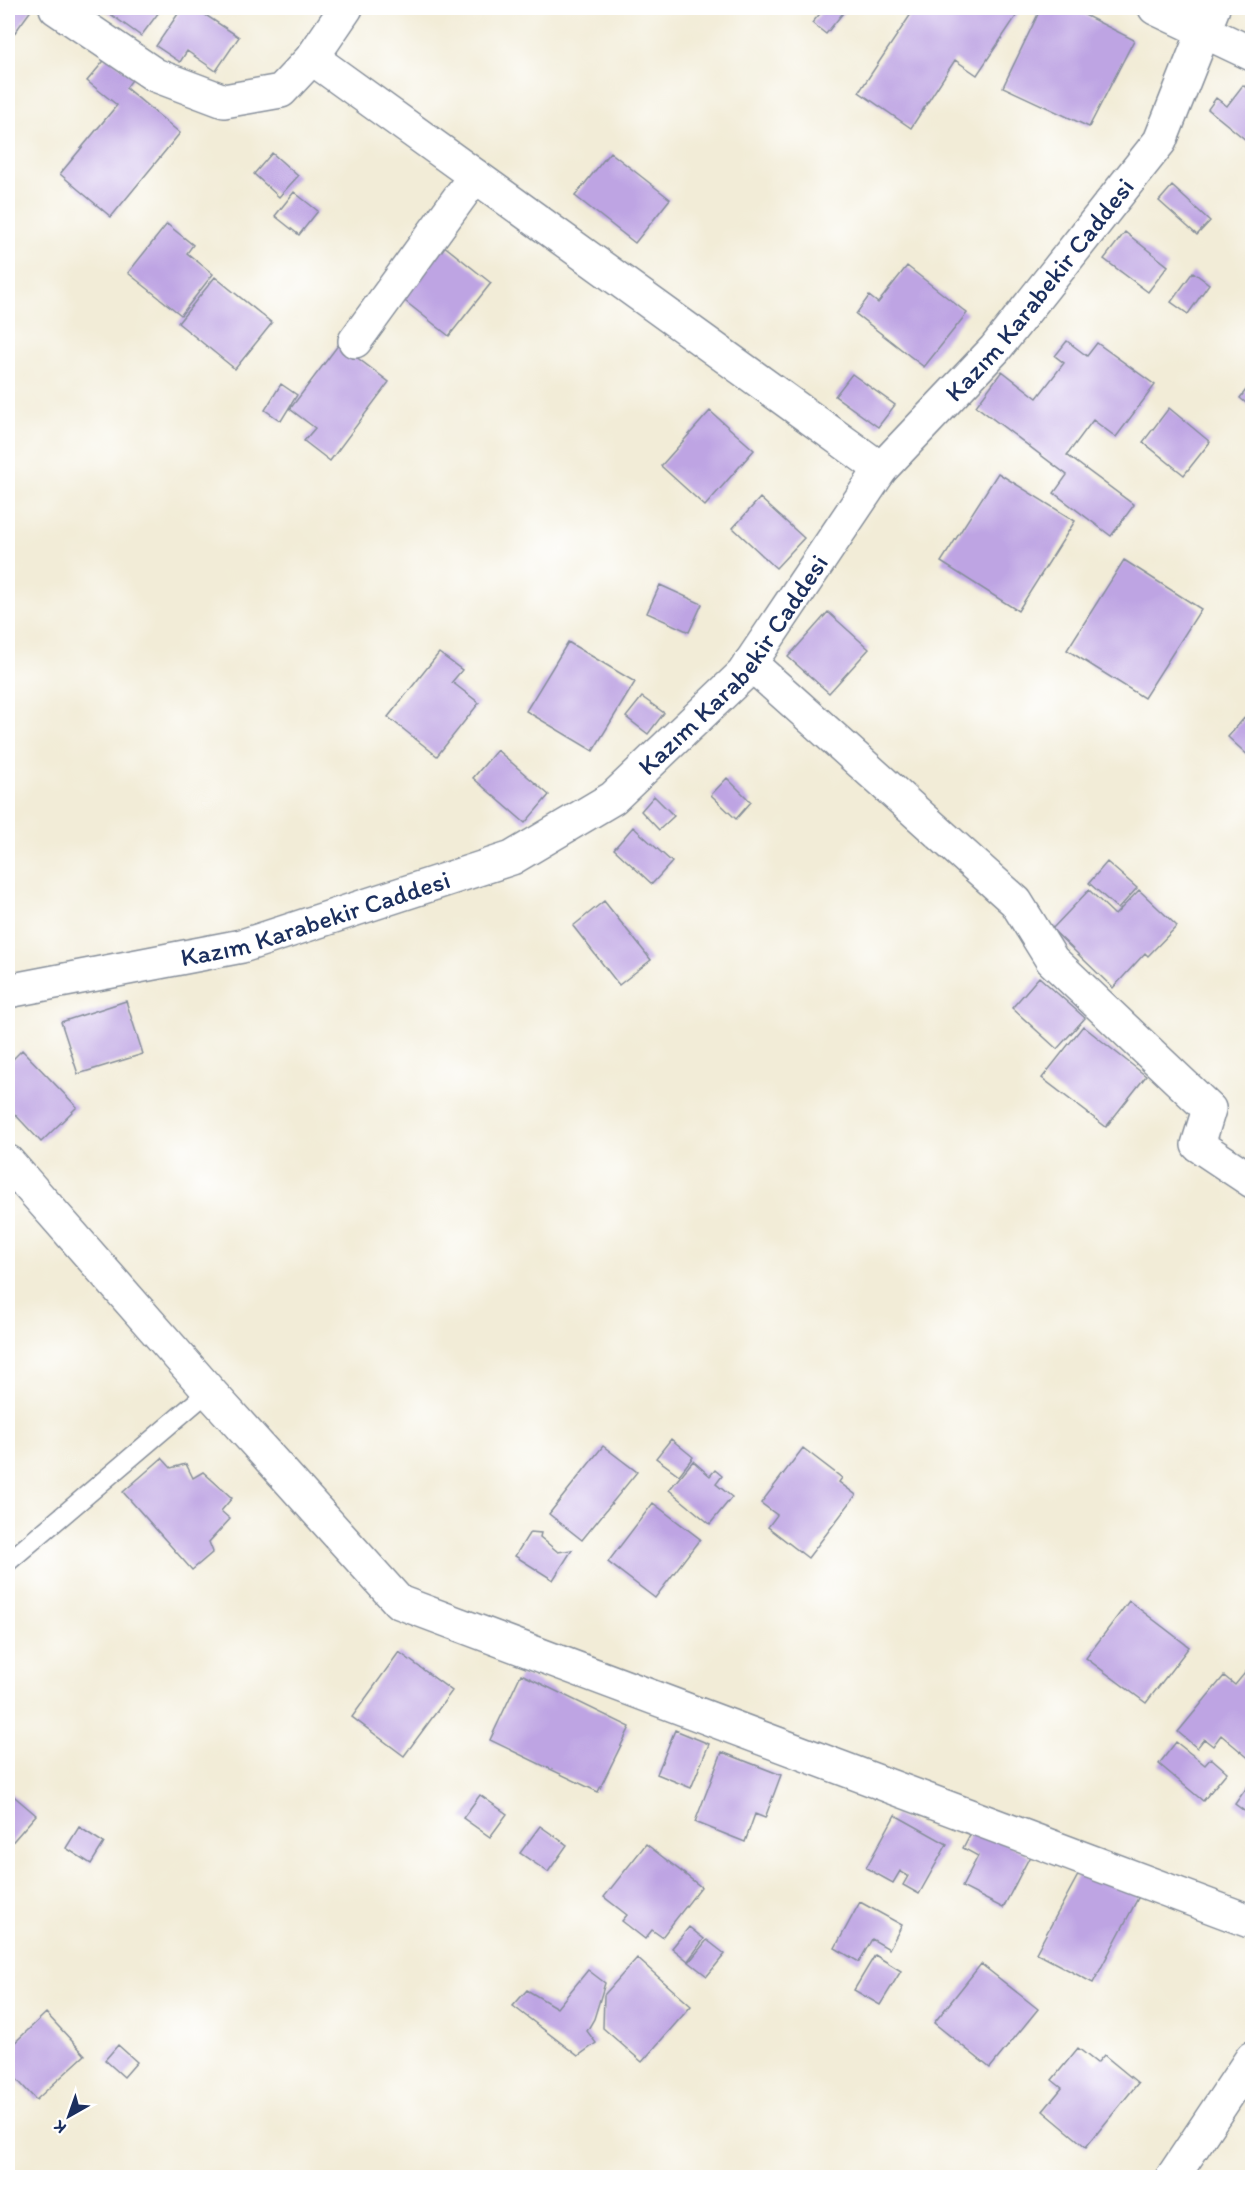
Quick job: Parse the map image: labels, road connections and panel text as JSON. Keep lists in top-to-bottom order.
{
  "streets": {
    "street": ["Kazım Karabekir Caddesi"]
  },
  "north": "bottom left"
}
